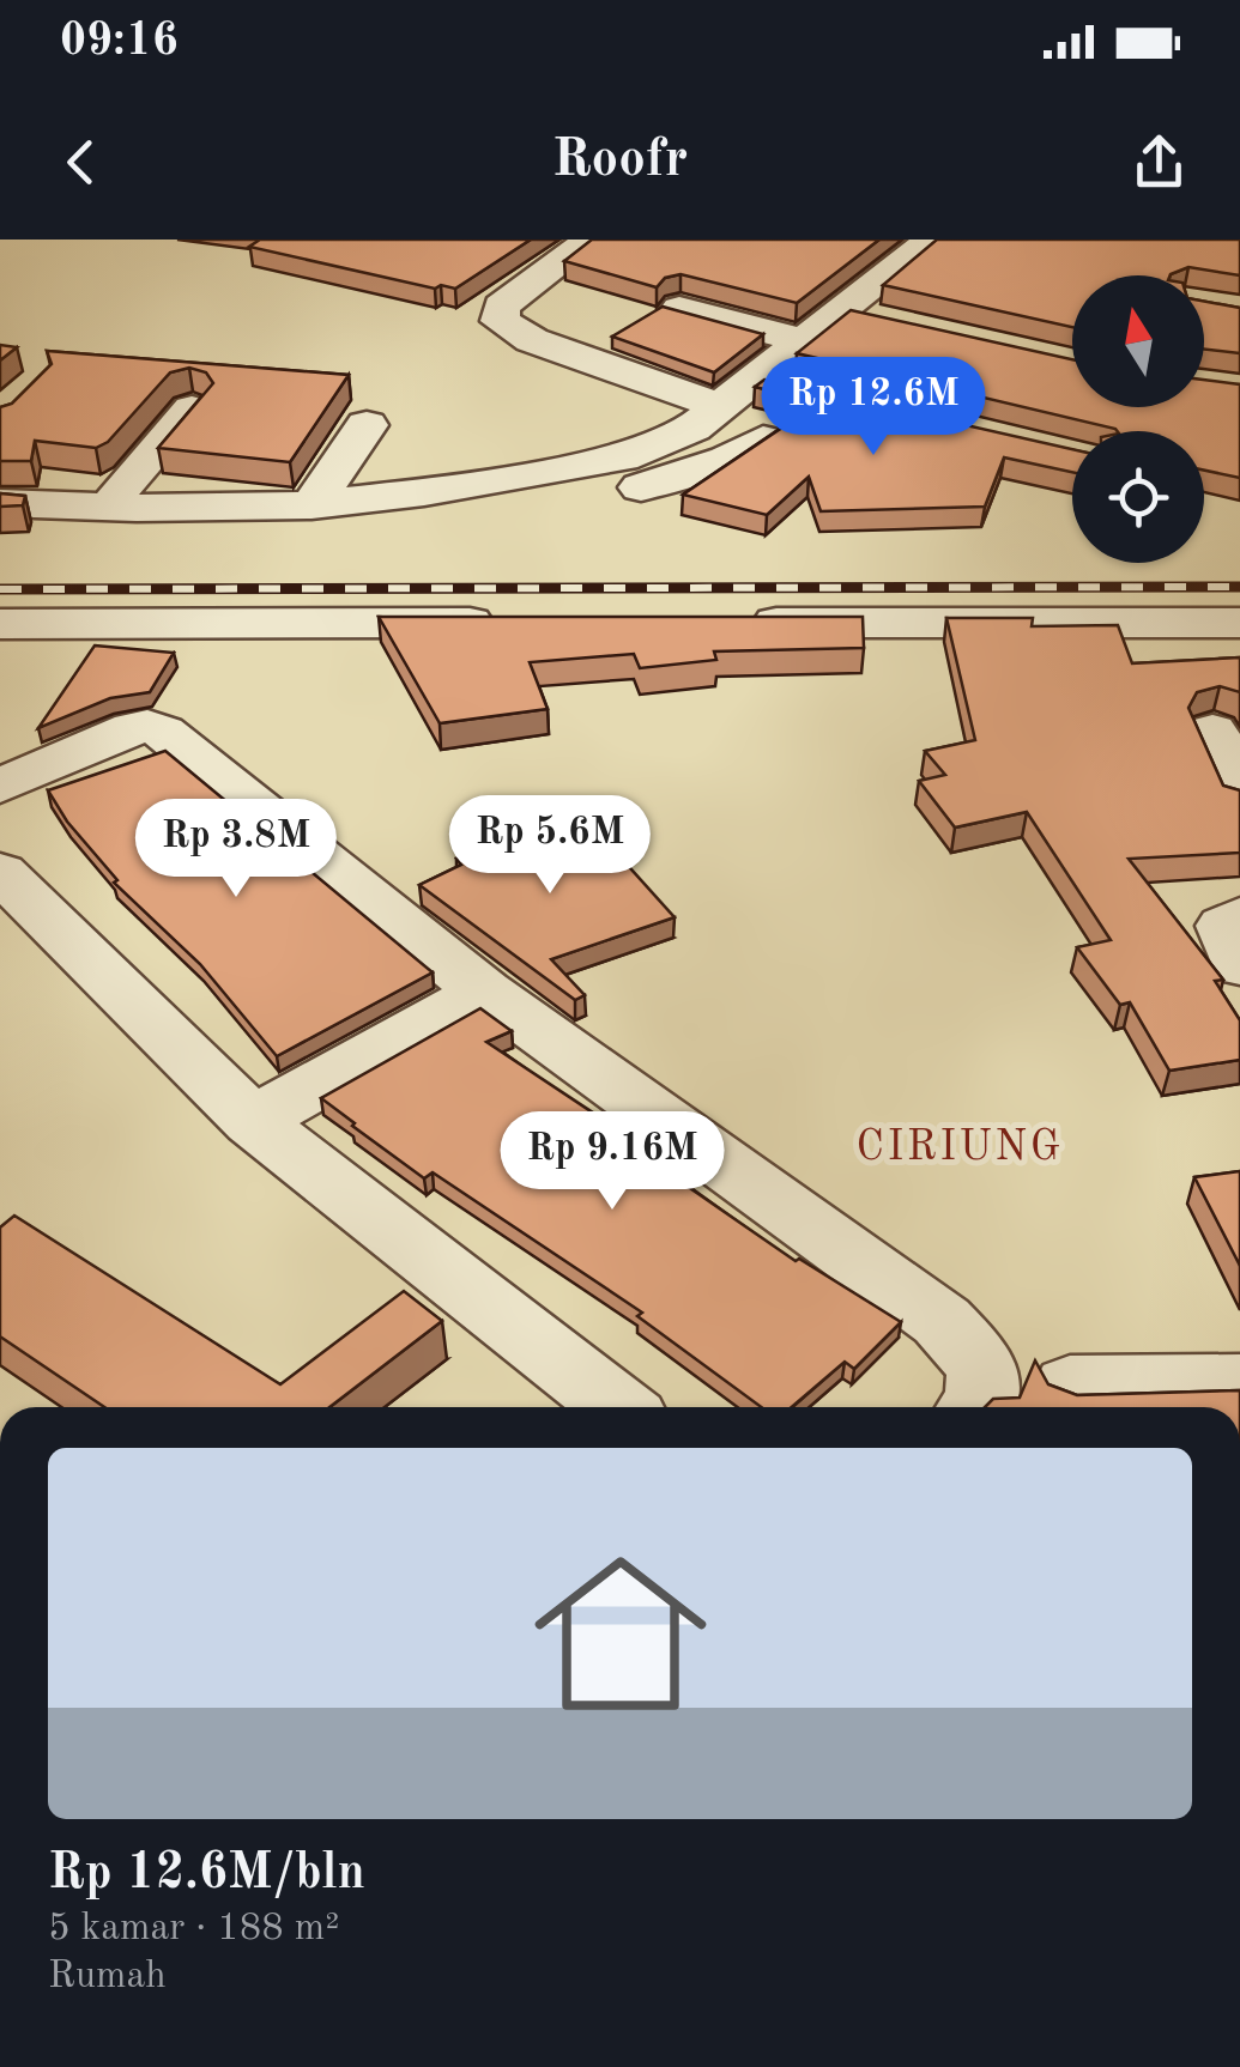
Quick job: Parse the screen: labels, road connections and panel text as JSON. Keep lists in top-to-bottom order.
{
  "districts": ["CIRIUNG"],
  "north": "top",
  "page": {
    "status": "09:16",
    "header": "Roofr",
    "price": [
      "Rp 12.6M",
      "Rp 5.6M",
      "Rp 3.8M",
      "Rp 9.16M"
    ],
    "list": [
      {
        "name": "Rp 12.6M/bln",
        "note": "5 kamar · 188 m² · Rumah"
      }
    ]
  }
}
